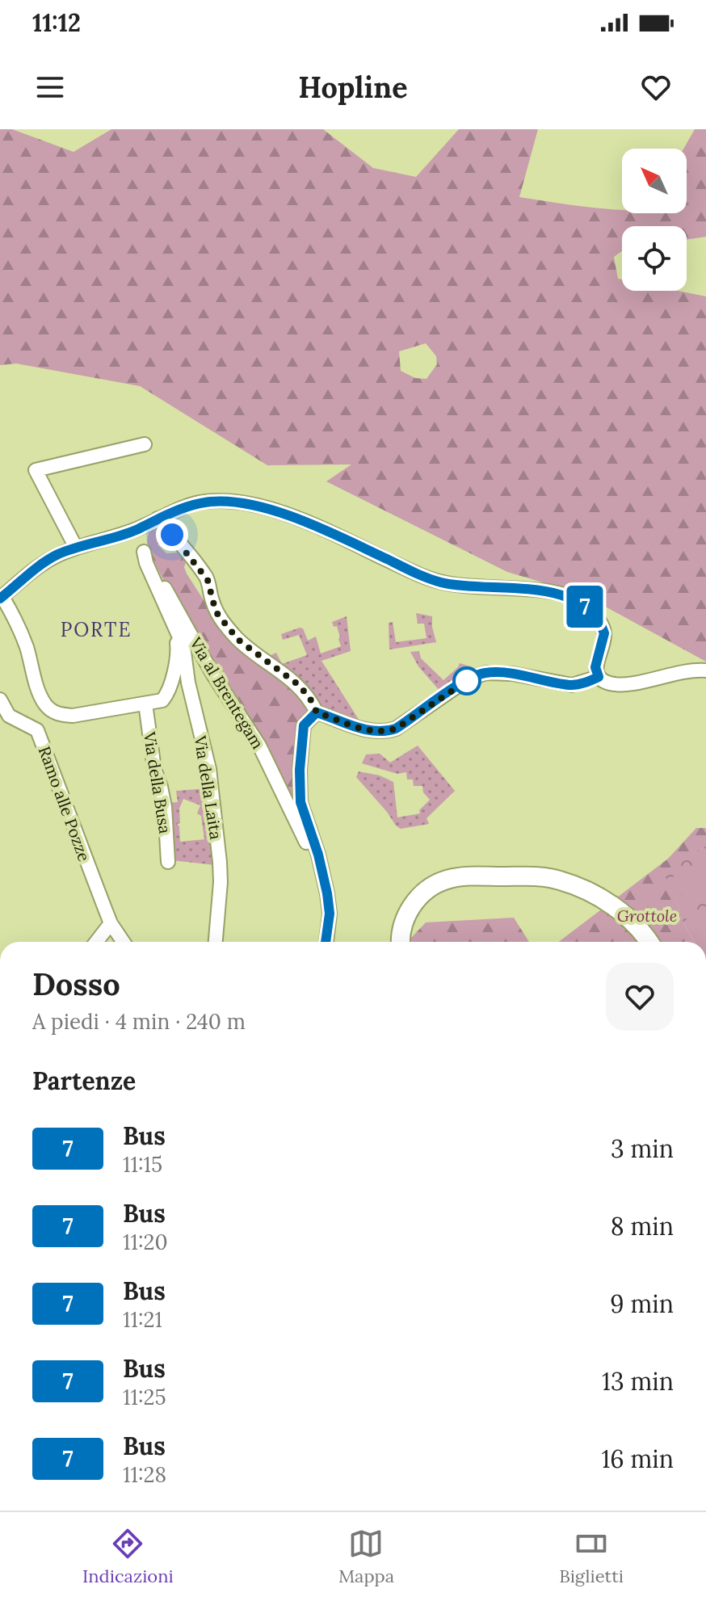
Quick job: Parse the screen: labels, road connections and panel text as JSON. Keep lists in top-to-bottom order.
{
  "streets": {
    "street": [
      "Via al Brentegam",
      "Via della Busa",
      "Via della Laita",
      "Ramo alle Pozze"
    ]
  },
  "crossings": [
    ["Via al Brentegam", "Via della Busa"],
    ["Via al Brentegam", "Via della Laita"],
    ["Via della Busa", "Via della Laita"]
  ],
  "districts": ["PORTE"],
  "parks": ["Grottole"],
  "lines": ["bus line 7"],
  "north": "top left",
  "page": {
    "status": "11:12",
    "header": "Hopline",
    "on_map": "7",
    "heading": [
      ["Dosso", "A piedi · 4 min · 240 m"],
      "Partenze"
    ],
    "list": [
      {
        "mark": "7",
        "name": "Bus",
        "note": "11:15",
        "value": "3 min"
      },
      {
        "mark": "7",
        "name": "Bus",
        "note": "11:20",
        "value": "8 min"
      },
      {
        "mark": "7",
        "name": "Bus",
        "note": "11:21",
        "value": "9 min"
      },
      {
        "mark": "7",
        "name": "Bus",
        "note": "11:25",
        "value": "13 min"
      },
      {
        "mark": "7",
        "name": "Bus",
        "note": "11:28",
        "value": "16 min"
      }
    ],
    "tabs": ["Indicazioni", "Mappa", "Biglietti"]
  }
}
